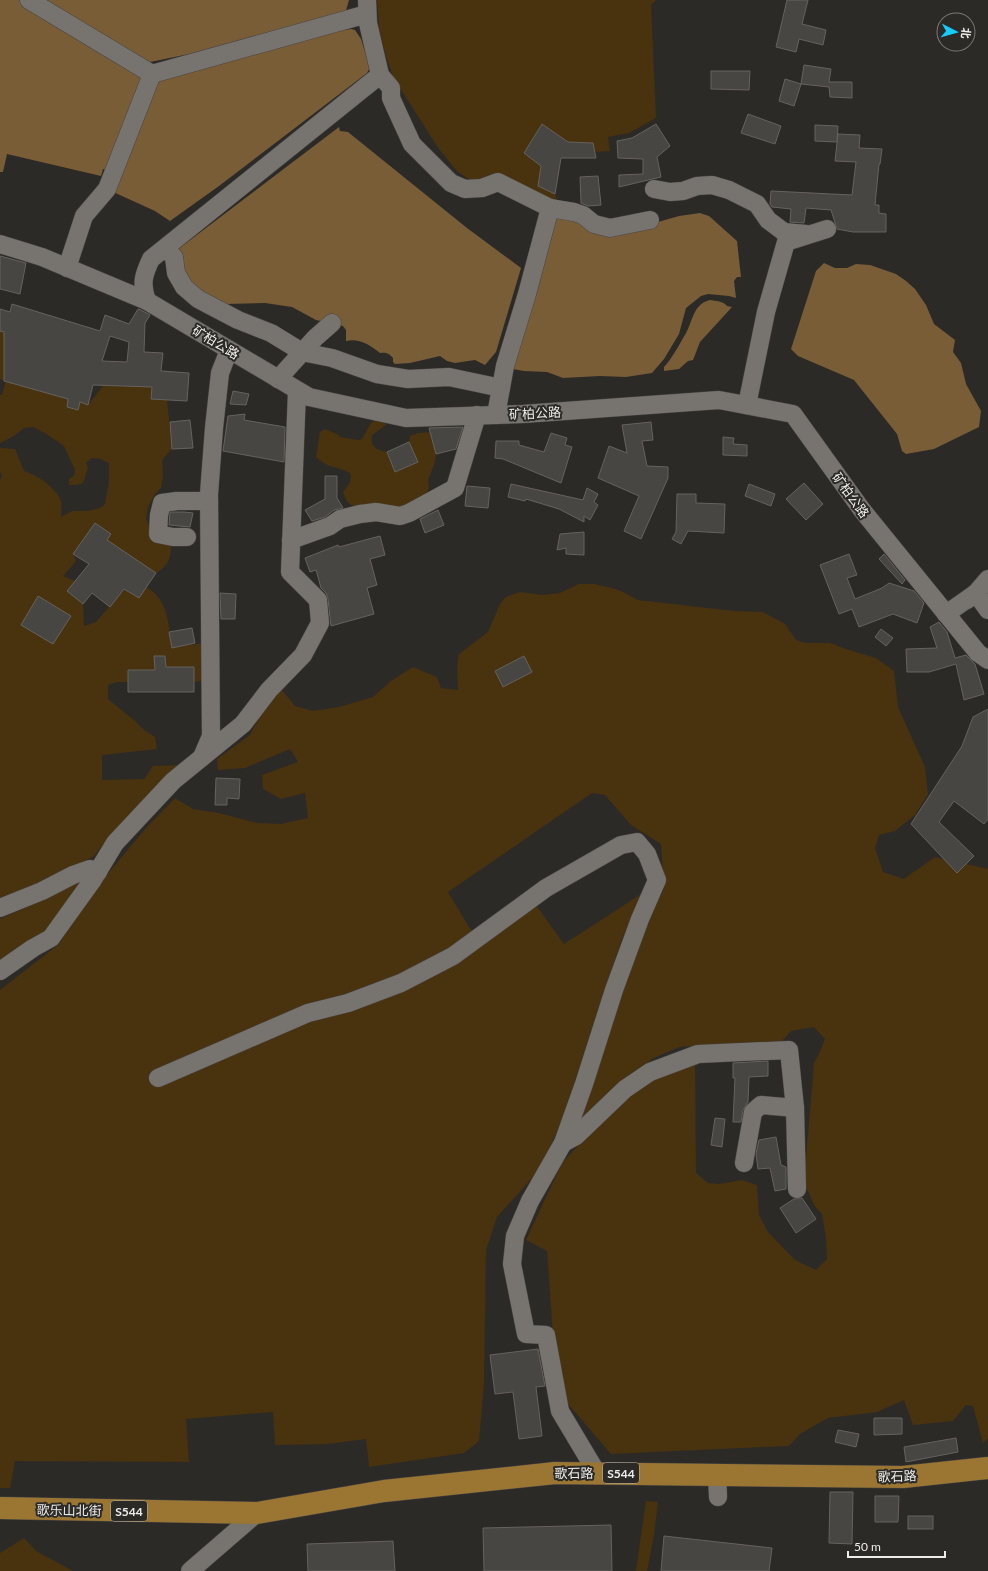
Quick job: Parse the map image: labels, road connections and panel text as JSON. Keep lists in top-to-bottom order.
{
  "streets": {
    "main road": ["歌石路", "S544", "歌乐山北街"],
    "street": ["矿柏公路"]
  },
  "crossings": [
    ["歌石路", "歌乐山北街"]
  ],
  "scale_bar": "50 m",
  "north": "right"
}
